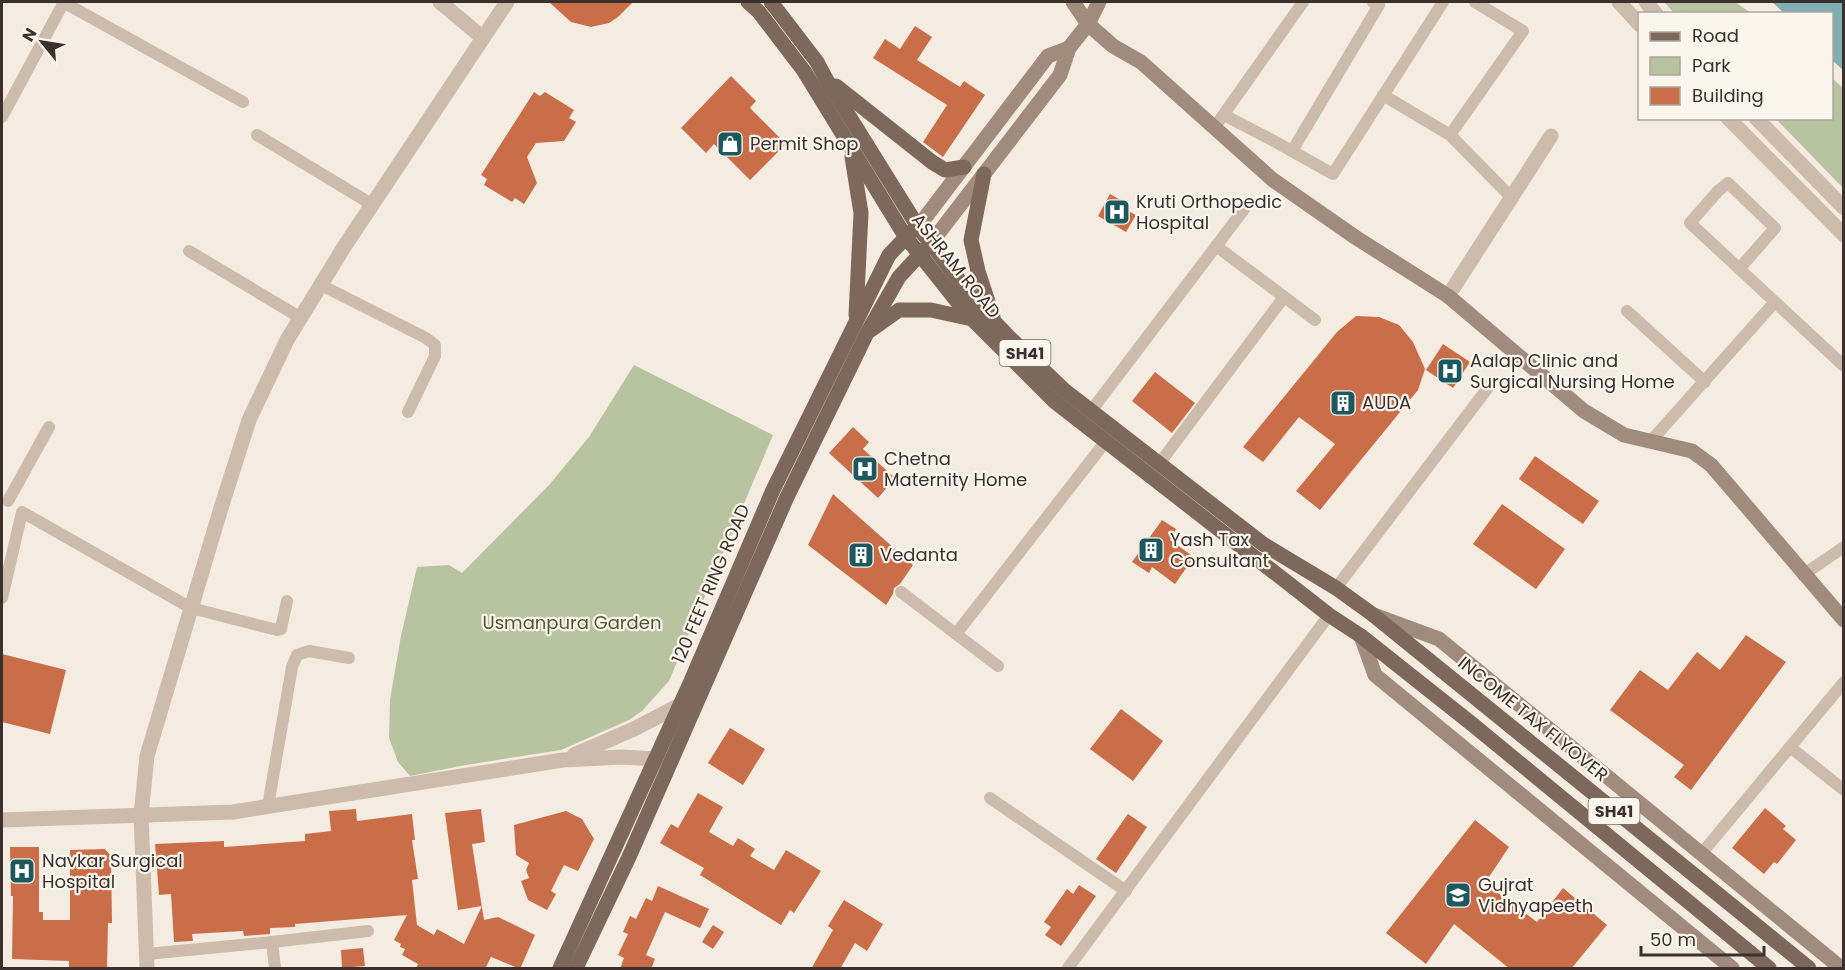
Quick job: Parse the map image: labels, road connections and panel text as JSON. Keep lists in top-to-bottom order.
{
  "streets": {
    "main road": [
      "ASHRAM ROAD",
      "SH41",
      "120 FEET RING ROAD",
      "INCOME TAX FLYOVER"
    ]
  },
  "crossings": [
    ["ASHRAM ROAD", "120 FEET RING ROAD"],
    ["ASHRAM ROAD", "INCOME TAX FLYOVER"]
  ],
  "parks": ["Usmanpura Garden"],
  "places": {
    "shop": ["Permit Shop"],
    "hospital": [
      "Kruti Orthopedic Hospital",
      "Aalap Clinic and Surgical Nursing Home",
      "Chetna Maternity Home",
      "Navkar Surgical Hospital"
    ],
    "building": ["AUDA", "Yash Tax Consultant", "Vedanta"],
    "school or university": ["Gujrat Vidhyapeeth"]
  },
  "legend": ["Road", "Park", "Building"],
  "scale_bar": "50 m",
  "north": "top left"
}
